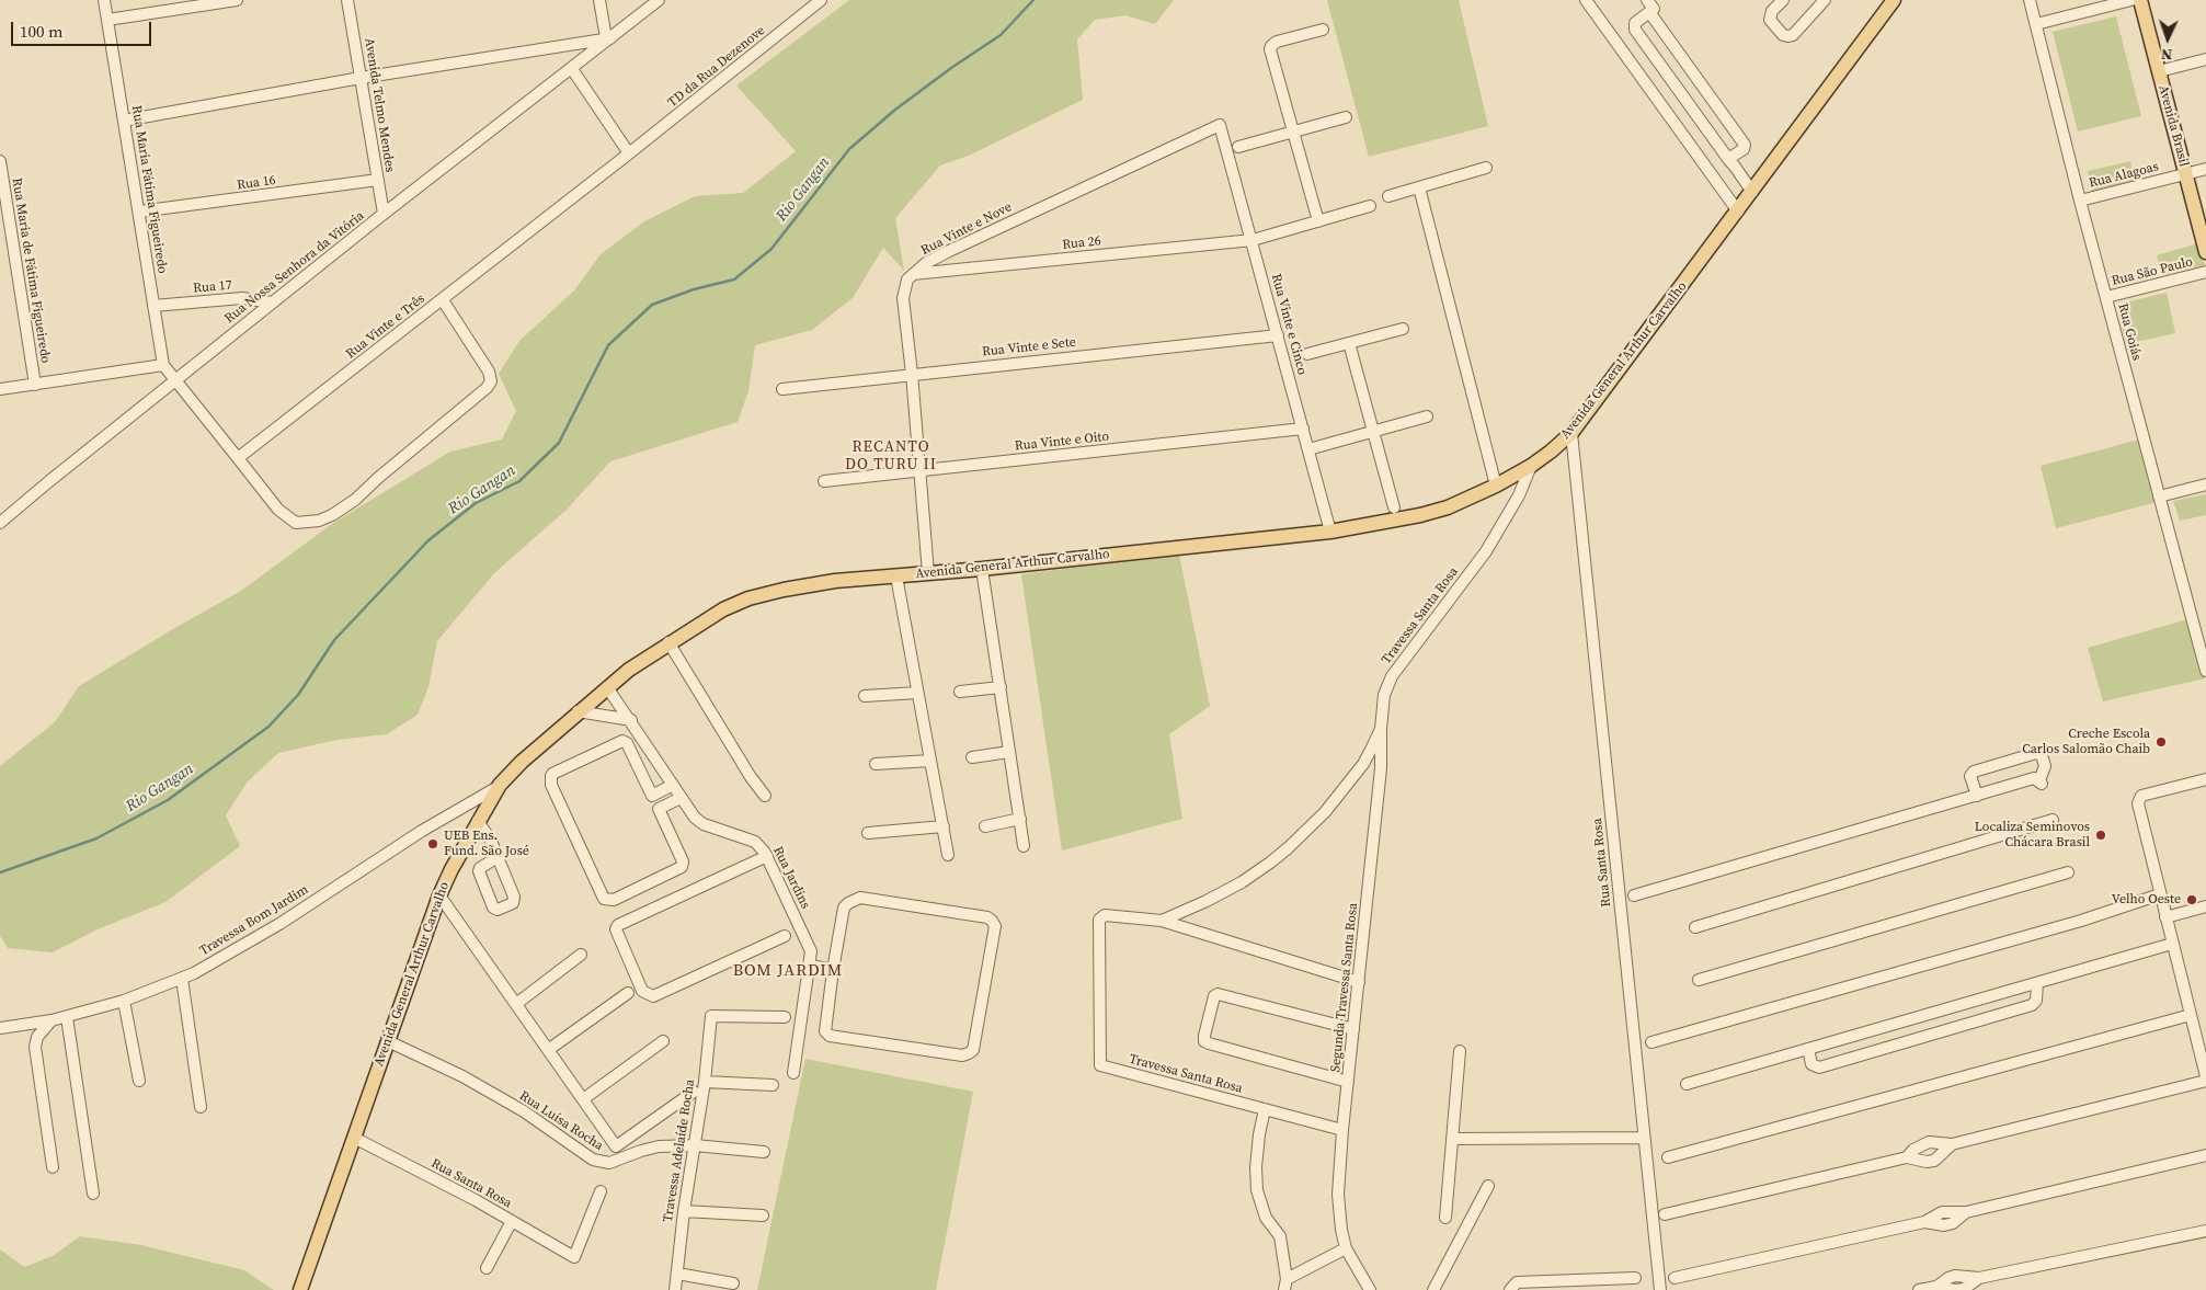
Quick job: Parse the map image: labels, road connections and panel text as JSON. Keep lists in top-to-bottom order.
{
  "streets": {
    "main road": ["Avenida Brasil", "Avenida General Arthur Carvalho"],
    "street": [
      "TD da Rua Dezenove",
      "Avenida Telmo Mendes",
      "Rua Alagoas",
      "Rua 16",
      "Rua Maria Fátima Figueiredo",
      "Rua Vinte e Nove",
      "Rua 26",
      "Rua Nossa Senhora da Vitória",
      "Rua Maria de Fátima Figueiredo",
      "Rua São Paulo",
      "Rua 17",
      "Rua Vinte e Cinco",
      "Rua Vinte e Três",
      "Rua Goiás",
      "Rua Vinte e Sete",
      "Rua Vinte e Oito",
      "Travessa Santa Rosa",
      "Rua Santa Rosa",
      "Rua Jardins",
      "Travessa Bom Jardim",
      "Segunda Travessa Santa Rosa",
      "Rua Luísa Rocha",
      "Travessa Adelaíde Rocha"
    ]
  },
  "crossings": [
    ["TD da Rua Dezenove", "Rua Vinte e Três"],
    ["Avenida Telmo Mendes", "Rua 16"],
    ["Avenida Telmo Mendes", "Rua Nossa Senhora da Vitória"],
    ["Avenida Brasil", "Rua Alagoas"],
    ["Rua Alagoas", "Rua Goiás"],
    ["Rua 16", "Rua Maria Fátima Figueiredo"],
    ["Rua Maria Fátima Figueiredo", "Rua Nossa Senhora da Vitória"],
    ["Rua Maria Fátima Figueiredo", "Rua Maria de Fátima Figueiredo"],
    ["Rua Maria Fátima Figueiredo", "Rua 17"],
    ["Rua Vinte e Nove", "Rua 26"],
    ["Rua Vinte e Nove", "Rua Vinte e Cinco"],
    ["Rua Vinte e Nove", "Rua Vinte e Sete"],
    ["Rua Vinte e Nove", "Avenida General Arthur Carvalho"],
    ["Rua Vinte e Nove", "Rua Vinte e Oito"],
    ["Rua 26", "Rua Vinte e Cinco"],
    ["Rua Nossa Senhora da Vitória", "Rua 17"],
    ["Rua São Paulo", "Rua Goiás"],
    ["Rua Vinte e Cinco", "Rua Vinte e Sete"],
    ["Rua Vinte e Cinco", "Avenida General Arthur Carvalho"],
    ["Rua Vinte e Cinco", "Rua Vinte e Oito"],
    ["Avenida General Arthur Carvalho", "Travessa Santa Rosa"],
    ["Avenida General Arthur Carvalho", "Rua Santa Rosa"],
    ["Avenida General Arthur Carvalho", "Rua Jardins"],
    ["Avenida General Arthur Carvalho", "Travessa Bom Jardim"],
    ["Avenida General Arthur Carvalho", "Rua Luísa Rocha"],
    ["Travessa Santa Rosa", "Segunda Travessa Santa Rosa"],
    ["Rua Luísa Rocha", "Travessa Adelaíde Rocha"]
  ],
  "districts": ["RECANTO DO TURU II", "BOM JARDIM"],
  "water": ["Rio Gangan"],
  "places": [
    "Creche Escola Carlos Salomão Chaib",
    "Localiza Seminovos Chácara Brasil",
    "UEB Ens. Fund. São José",
    "Velho Oeste"
  ],
  "scale_bar": "100 m",
  "north": "bottom"
}
